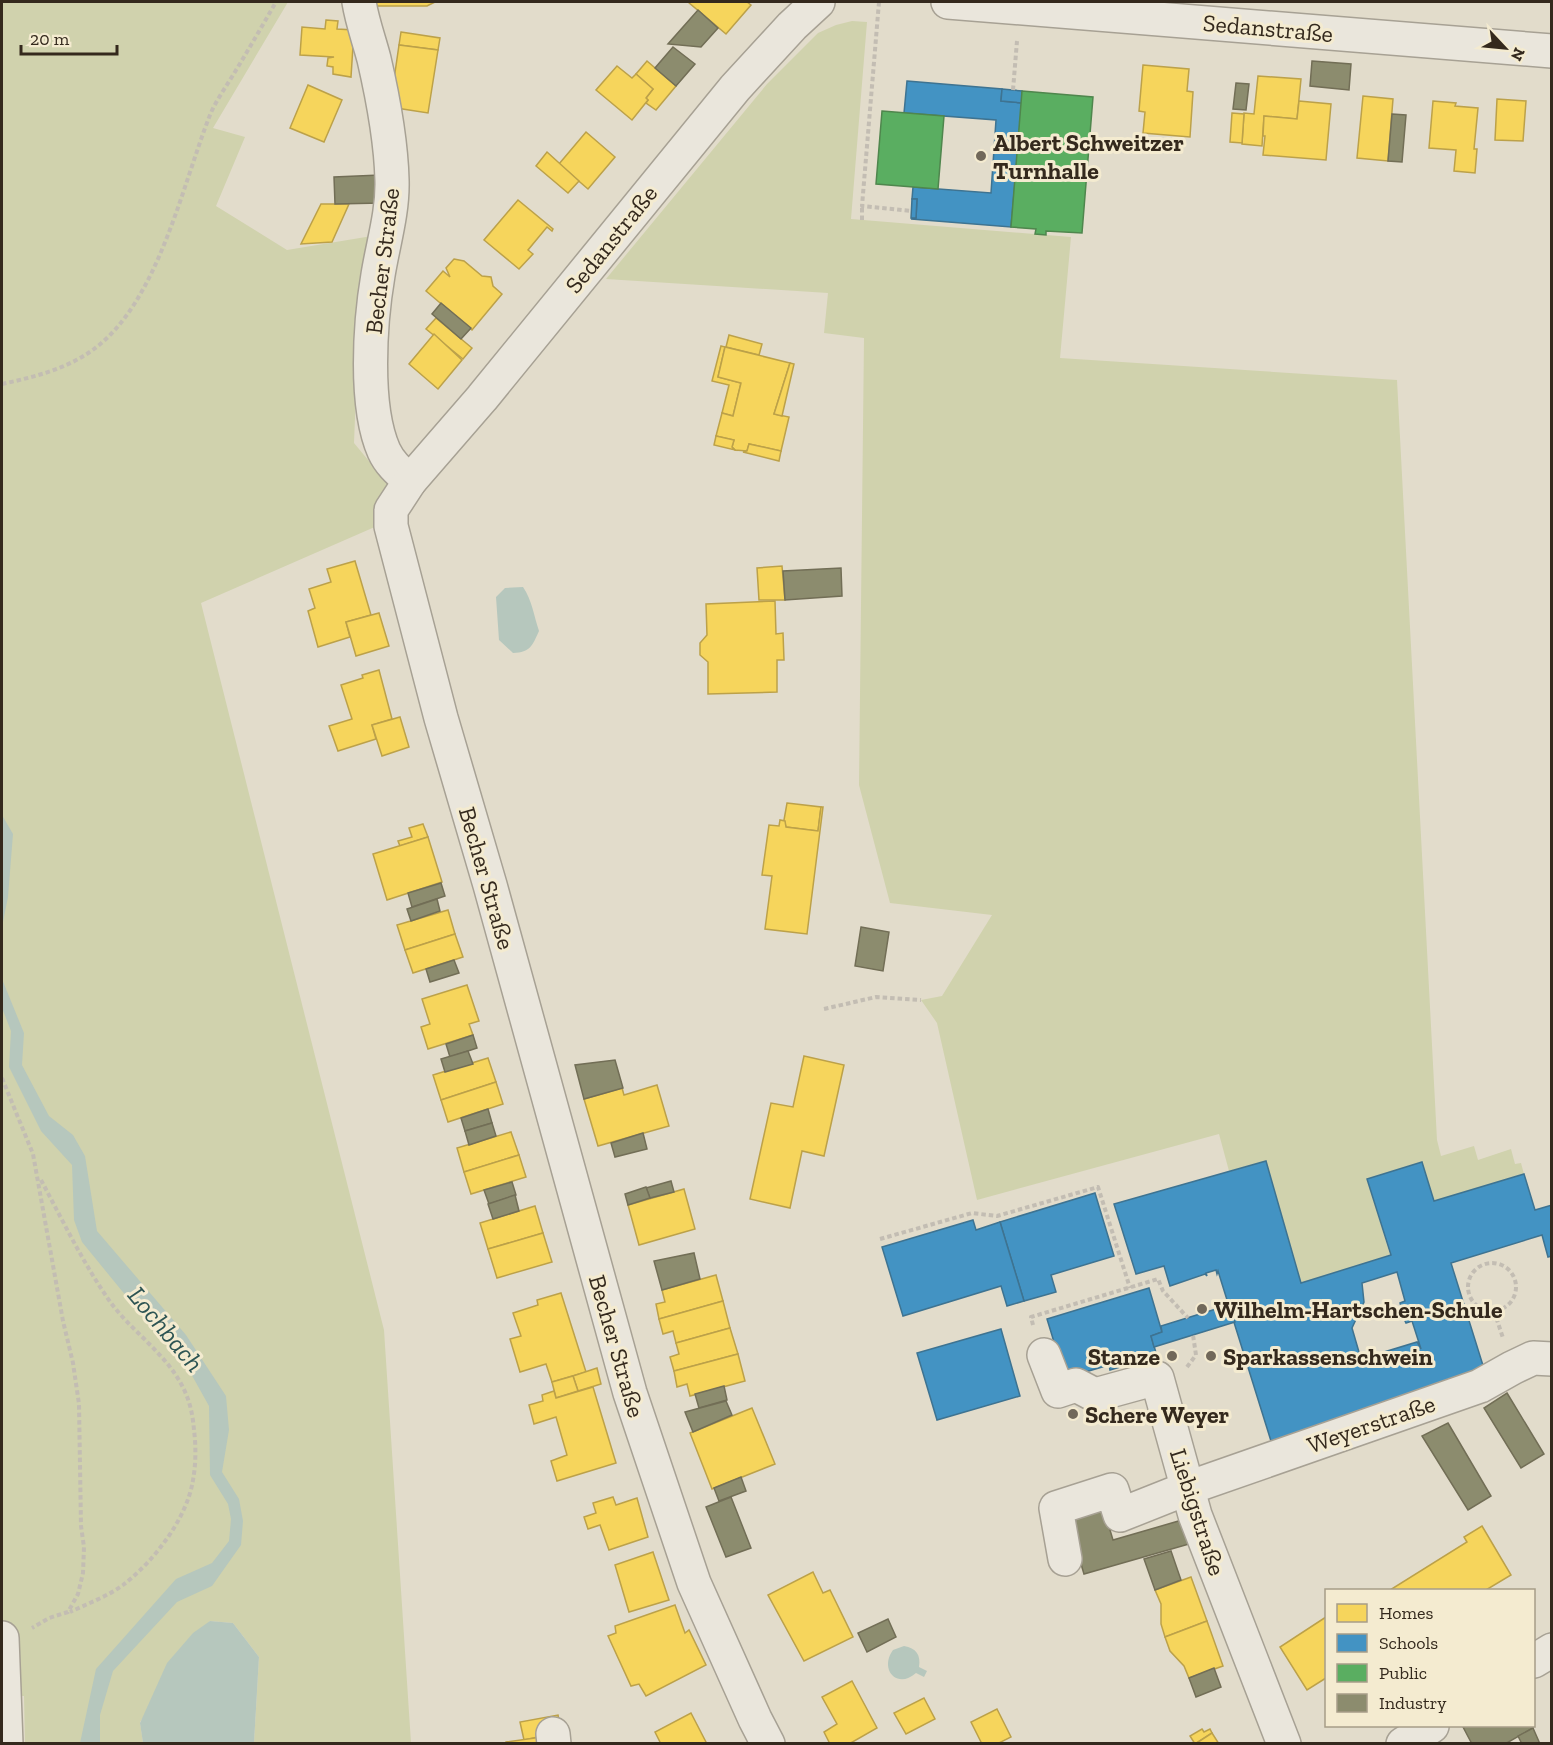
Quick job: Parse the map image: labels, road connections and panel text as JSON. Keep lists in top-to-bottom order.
{
  "streets": {
    "street": [
      "Sedanstraße",
      "Becher Straße",
      "Weyerstraße",
      "Liebigstraße"
    ]
  },
  "crossings": [
    ["Sedanstraße", "Becher Straße"],
    ["Weyerstraße", "Liebigstraße"]
  ],
  "water": ["Lochbach"],
  "places": [
    "Albert Schweitzer Turnhalle",
    "Wilhelm-Hartschen-Schule",
    "Stanze",
    "Sparkassenschwein",
    "Schere Weyer"
  ],
  "legend": [
    "Homes",
    "Schools",
    "Public",
    "Industry"
  ],
  "scale_bar": "20 m",
  "north": "bottom right"
}
